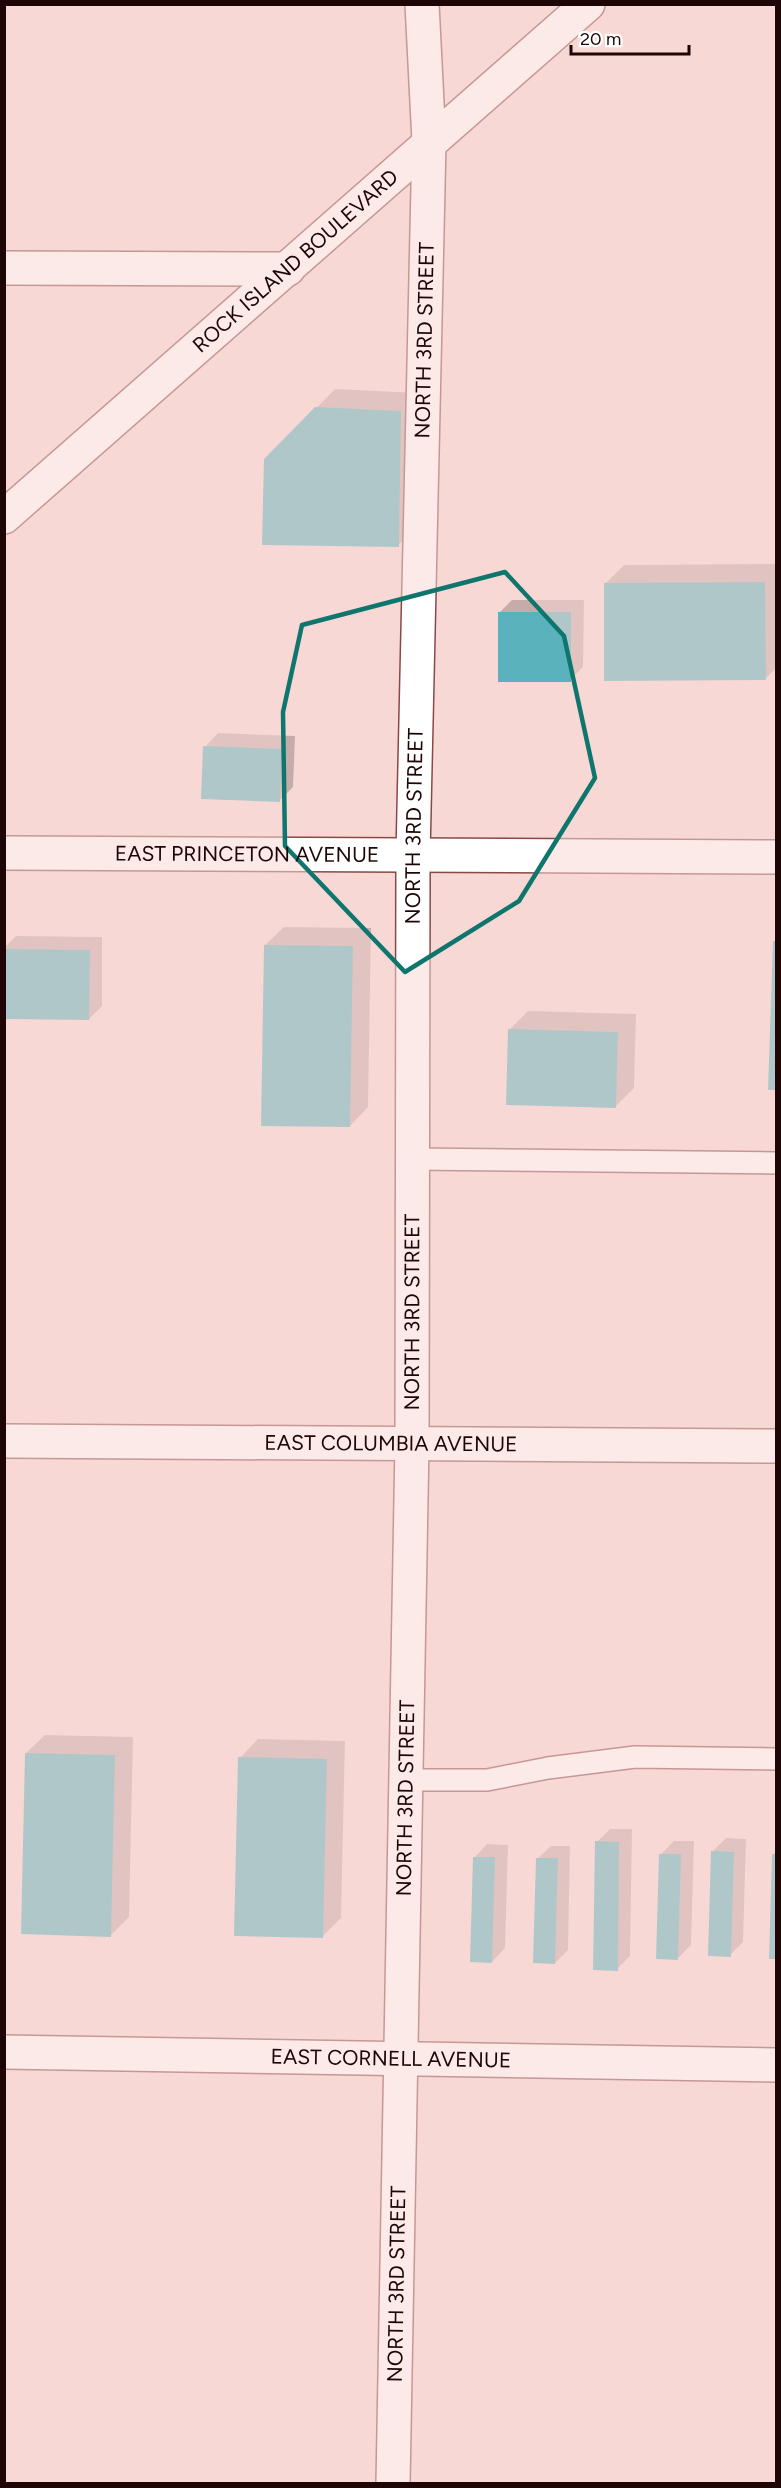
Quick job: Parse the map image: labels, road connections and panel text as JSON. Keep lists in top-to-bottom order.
{
  "streets": {
    "street": [
      "ROCK ISLAND BOULEVARD",
      "NORTH 3RD STREET",
      "EAST PRINCETON AVENUE",
      "EAST COLUMBIA AVENUE",
      "EAST CORNELL AVENUE"
    ]
  },
  "crossings": [
    ["ROCK ISLAND BOULEVARD", "NORTH 3RD STREET"],
    ["NORTH 3RD STREET", "EAST PRINCETON AVENUE"],
    ["NORTH 3RD STREET", "EAST COLUMBIA AVENUE"],
    ["NORTH 3RD STREET", "EAST CORNELL AVENUE"]
  ],
  "scale_bar": "20 m"
}
